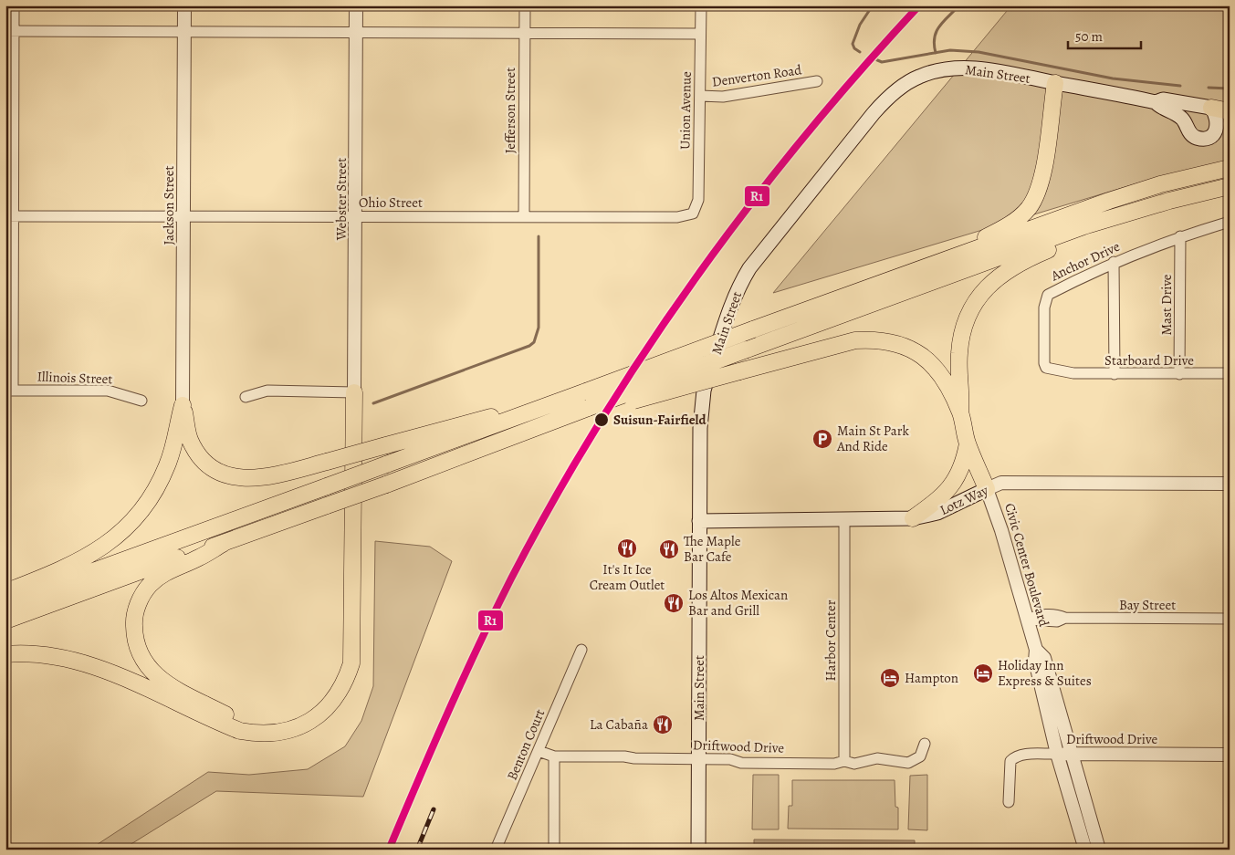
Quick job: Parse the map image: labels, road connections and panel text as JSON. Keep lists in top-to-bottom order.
{
  "streets": {
    "main road": ["Main Street", "Lotz Way"],
    "street": [
      "Denverton Road",
      "Jefferson Street",
      "Union Avenue",
      "Webster Street",
      "Ohio Street",
      "Jackson Street",
      "Anchor Drive",
      "Mast Drive",
      "Starboard Drive",
      "Illinois Street",
      "Civic Center Boulevard",
      "Bay Street",
      "Harbor Center",
      "Driftwood Drive",
      "Benton Court"
    ]
  },
  "crossings": [
    ["Main Street", "Lotz Way"],
    ["Main Street", "Driftwood Drive"],
    ["Denverton Road", "Union Avenue"],
    ["Jefferson Street", "Ohio Street"],
    ["Union Avenue", "Ohio Street"],
    ["Webster Street", "Ohio Street"],
    ["Ohio Street", "Jackson Street"],
    ["Anchor Drive", "Mast Drive"],
    ["Anchor Drive", "Starboard Drive"],
    ["Mast Drive", "Starboard Drive"],
    ["Lotz Way", "Civic Center Boulevard"],
    ["Lotz Way", "Harbor Center"],
    ["Civic Center Boulevard", "Bay Street"],
    ["Civic Center Boulevard", "Driftwood Drive"],
    ["Harbor Center", "Driftwood Drive"],
    ["Driftwood Drive", "Benton Court"]
  ],
  "places": {
    "other": ["Suisun-Fairfield"],
    "parking": ["Main St Park And Ride"],
    "restaurant": [
      "It's It Ice Cream Outlet",
      "The Maple Bar Cafe",
      "Los Altos Mexican Bar and Grill",
      "La Cabaña"
    ],
    "hotel": ["Holiday Inn Express & Suites", "Hampton"]
  },
  "lines": ["transit line R1"],
  "scale_bar": "50 m"
}
